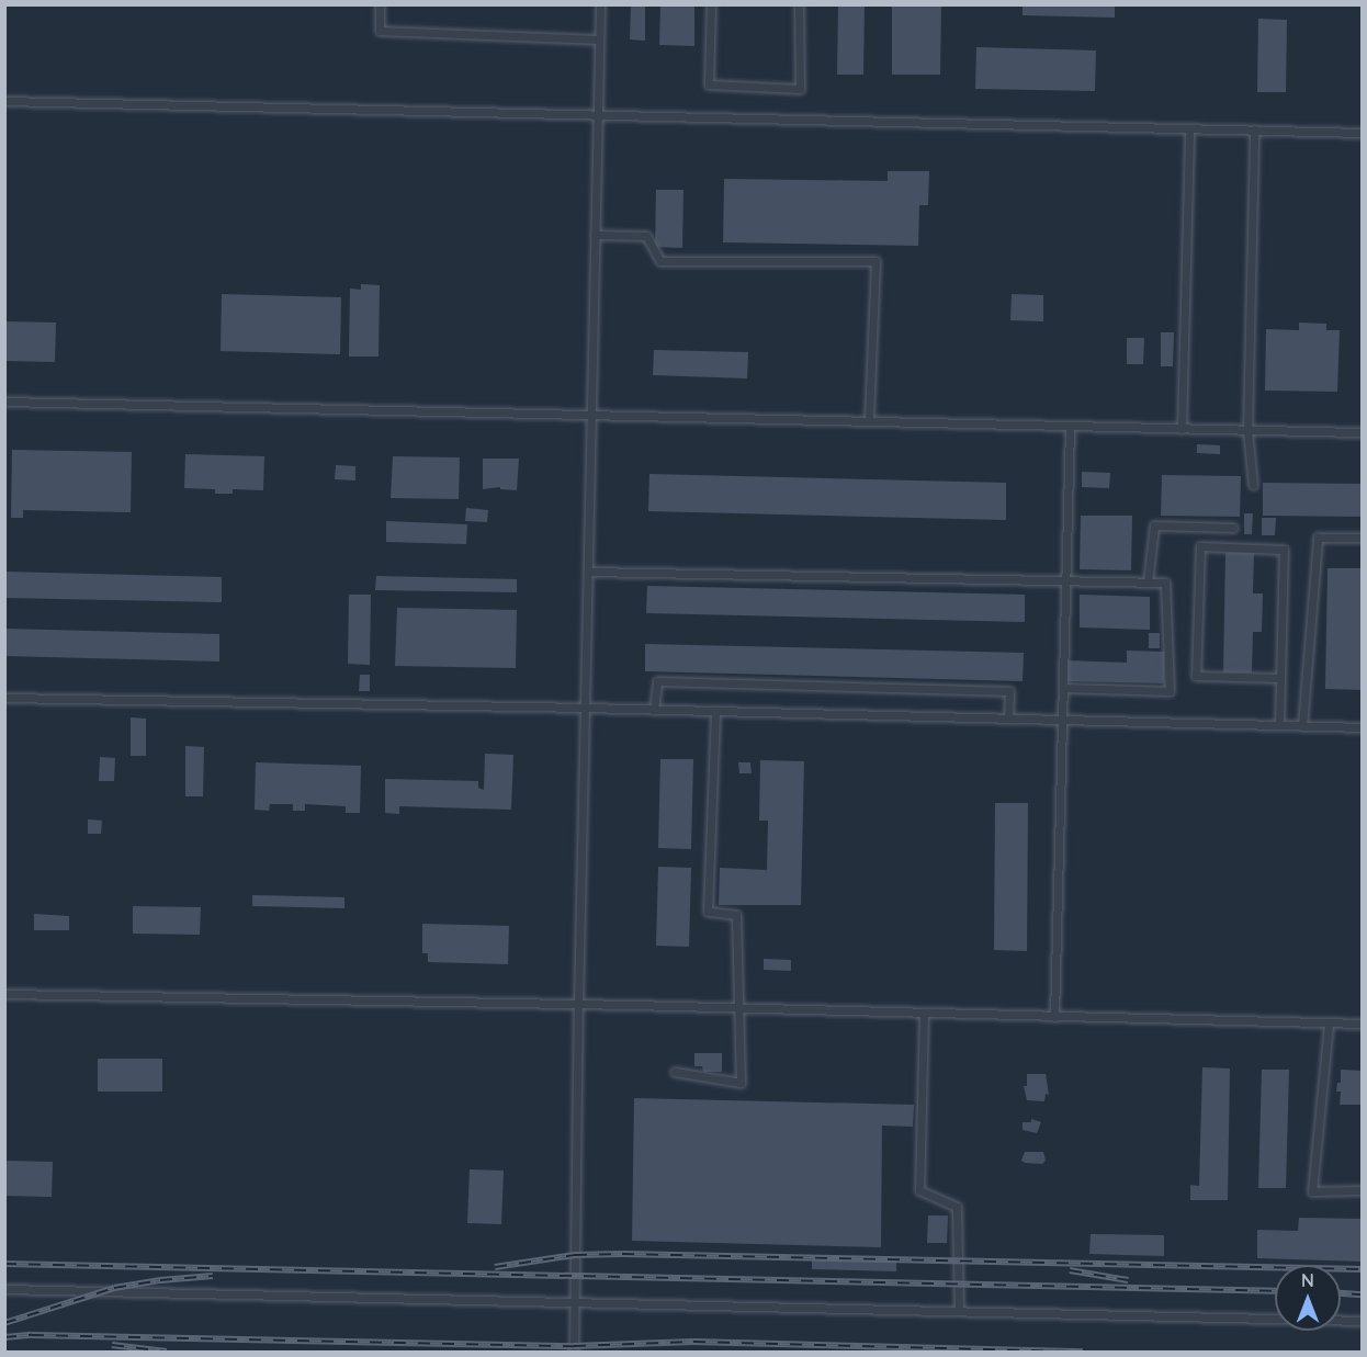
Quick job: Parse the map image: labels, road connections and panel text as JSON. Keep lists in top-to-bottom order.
{
  "north": "top"
}
